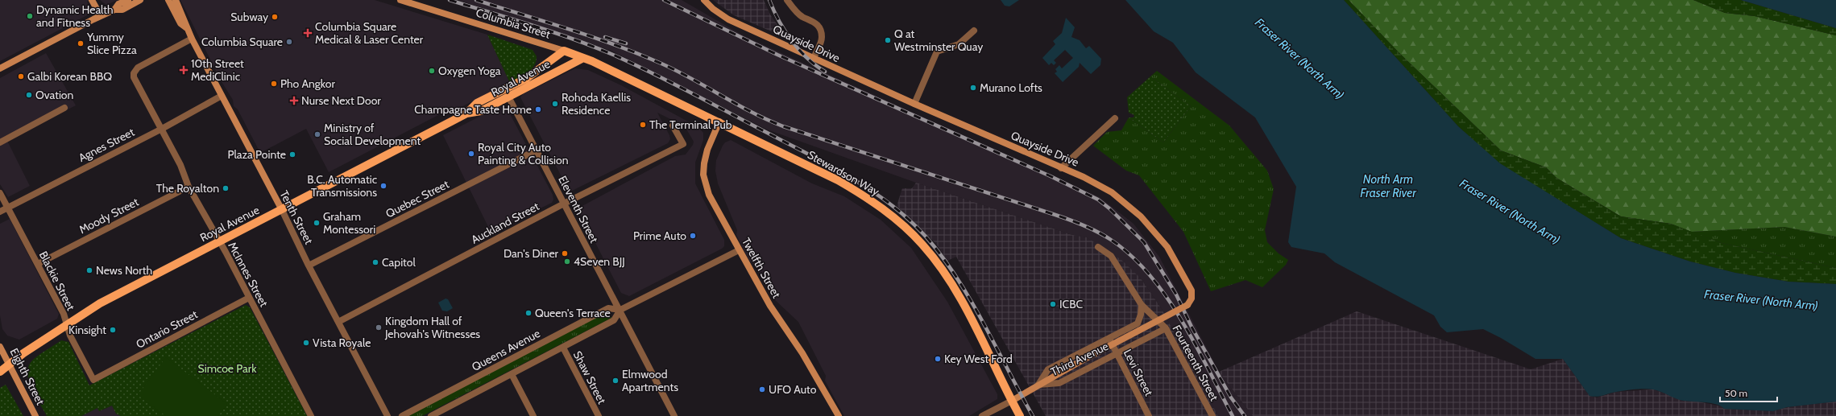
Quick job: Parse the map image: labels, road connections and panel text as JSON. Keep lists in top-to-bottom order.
{
  "streets": {
    "main road": ["Royal Avenue", "Stewardson Way"],
    "street": [
      "Columbia Street",
      "Quayside Drive",
      "Agnes Street",
      "Quebec Street",
      "Eleventh Street",
      "Moody Street",
      "Tenth Street",
      "Auckland Street",
      "Twelfth Street",
      "McInnes Street",
      "Blackie Street",
      "Ontario Street",
      "Queens Avenue",
      "Third Avenue",
      "Fourteenth Street",
      "Levi Street",
      "Eighth Street",
      "Shaw Street"
    ]
  },
  "crossings": [
    ["Columbia Street", "Royal Avenue"],
    ["Columbia Street", "Stewardson Way"],
    ["Quayside Drive", "Stewardson Way"],
    ["Quayside Drive", "Third Avenue"],
    ["Royal Avenue", "Stewardson Way"],
    ["Royal Avenue", "Eleventh Street"],
    ["Royal Avenue", "Tenth Street"],
    ["Royal Avenue", "McInnes Street"],
    ["Royal Avenue", "Blackie Street"],
    ["Royal Avenue", "Eighth Street"],
    ["Agnes Street", "Tenth Street"],
    ["Agnes Street", "McInnes Street"],
    ["Agnes Street", "Blackie Street"],
    ["Stewardson Way", "Twelfth Street"],
    ["Quebec Street", "Eleventh Street"],
    ["Quebec Street", "Tenth Street"],
    ["Eleventh Street", "Auckland Street"],
    ["Eleventh Street", "Queens Avenue"],
    ["Moody Street", "McInnes Street"],
    ["Moody Street", "Blackie Street"],
    ["Tenth Street", "Auckland Street"],
    ["Tenth Street", "McInnes Street"],
    ["Twelfth Street", "Queens Avenue"],
    ["McInnes Street", "Ontario Street"],
    ["Blackie Street", "Ontario Street"],
    ["Queens Avenue", "Shaw Street"],
    ["Third Avenue", "Fourteenth Street"],
    ["Third Avenue", "Levi Street"]
  ],
  "water": ["Fraser River (North Arm)", "North Arm Fraser River"],
  "parks": ["Simcoe Park"],
  "places": {
    "other": [
      "Dynamic Health and Fitness",
      "Subway",
      "Q at Westminster Quay",
      "Columbia Square",
      "Yummy Slice Pizza",
      "Oxygen Yoga",
      "Galbi Korean BBQ",
      "Pho Angkor",
      "Murano Lofts",
      "Ovation",
      "Rohoda Kaellis Residence",
      "Champagne Taste Home",
      "The Terminal Pub",
      "Ministry of Social Development",
      "Royal City Auto Painting & Collision",
      "Plaza Pointe",
      "B.C. Automatic Transmissions",
      "The Royalton",
      "Graham Montessori",
      "Prime Auto",
      "Dan's Diner",
      "4Seven BJJ",
      "Capitol",
      "News North",
      "ICBC",
      "Queen's Terrace",
      "Kingdom Hall of Jehovah's Witnesses",
      "Kinsight",
      "Vista Royale",
      "Key West Ford",
      "Elmwood Apartments",
      "UFO Auto"
    ],
    "health": ["Columbia Square Medical & Laser Center", "10th Street MediClinic", "Nurse Next Door"]
  },
  "scale_bar": "50 m"
}
